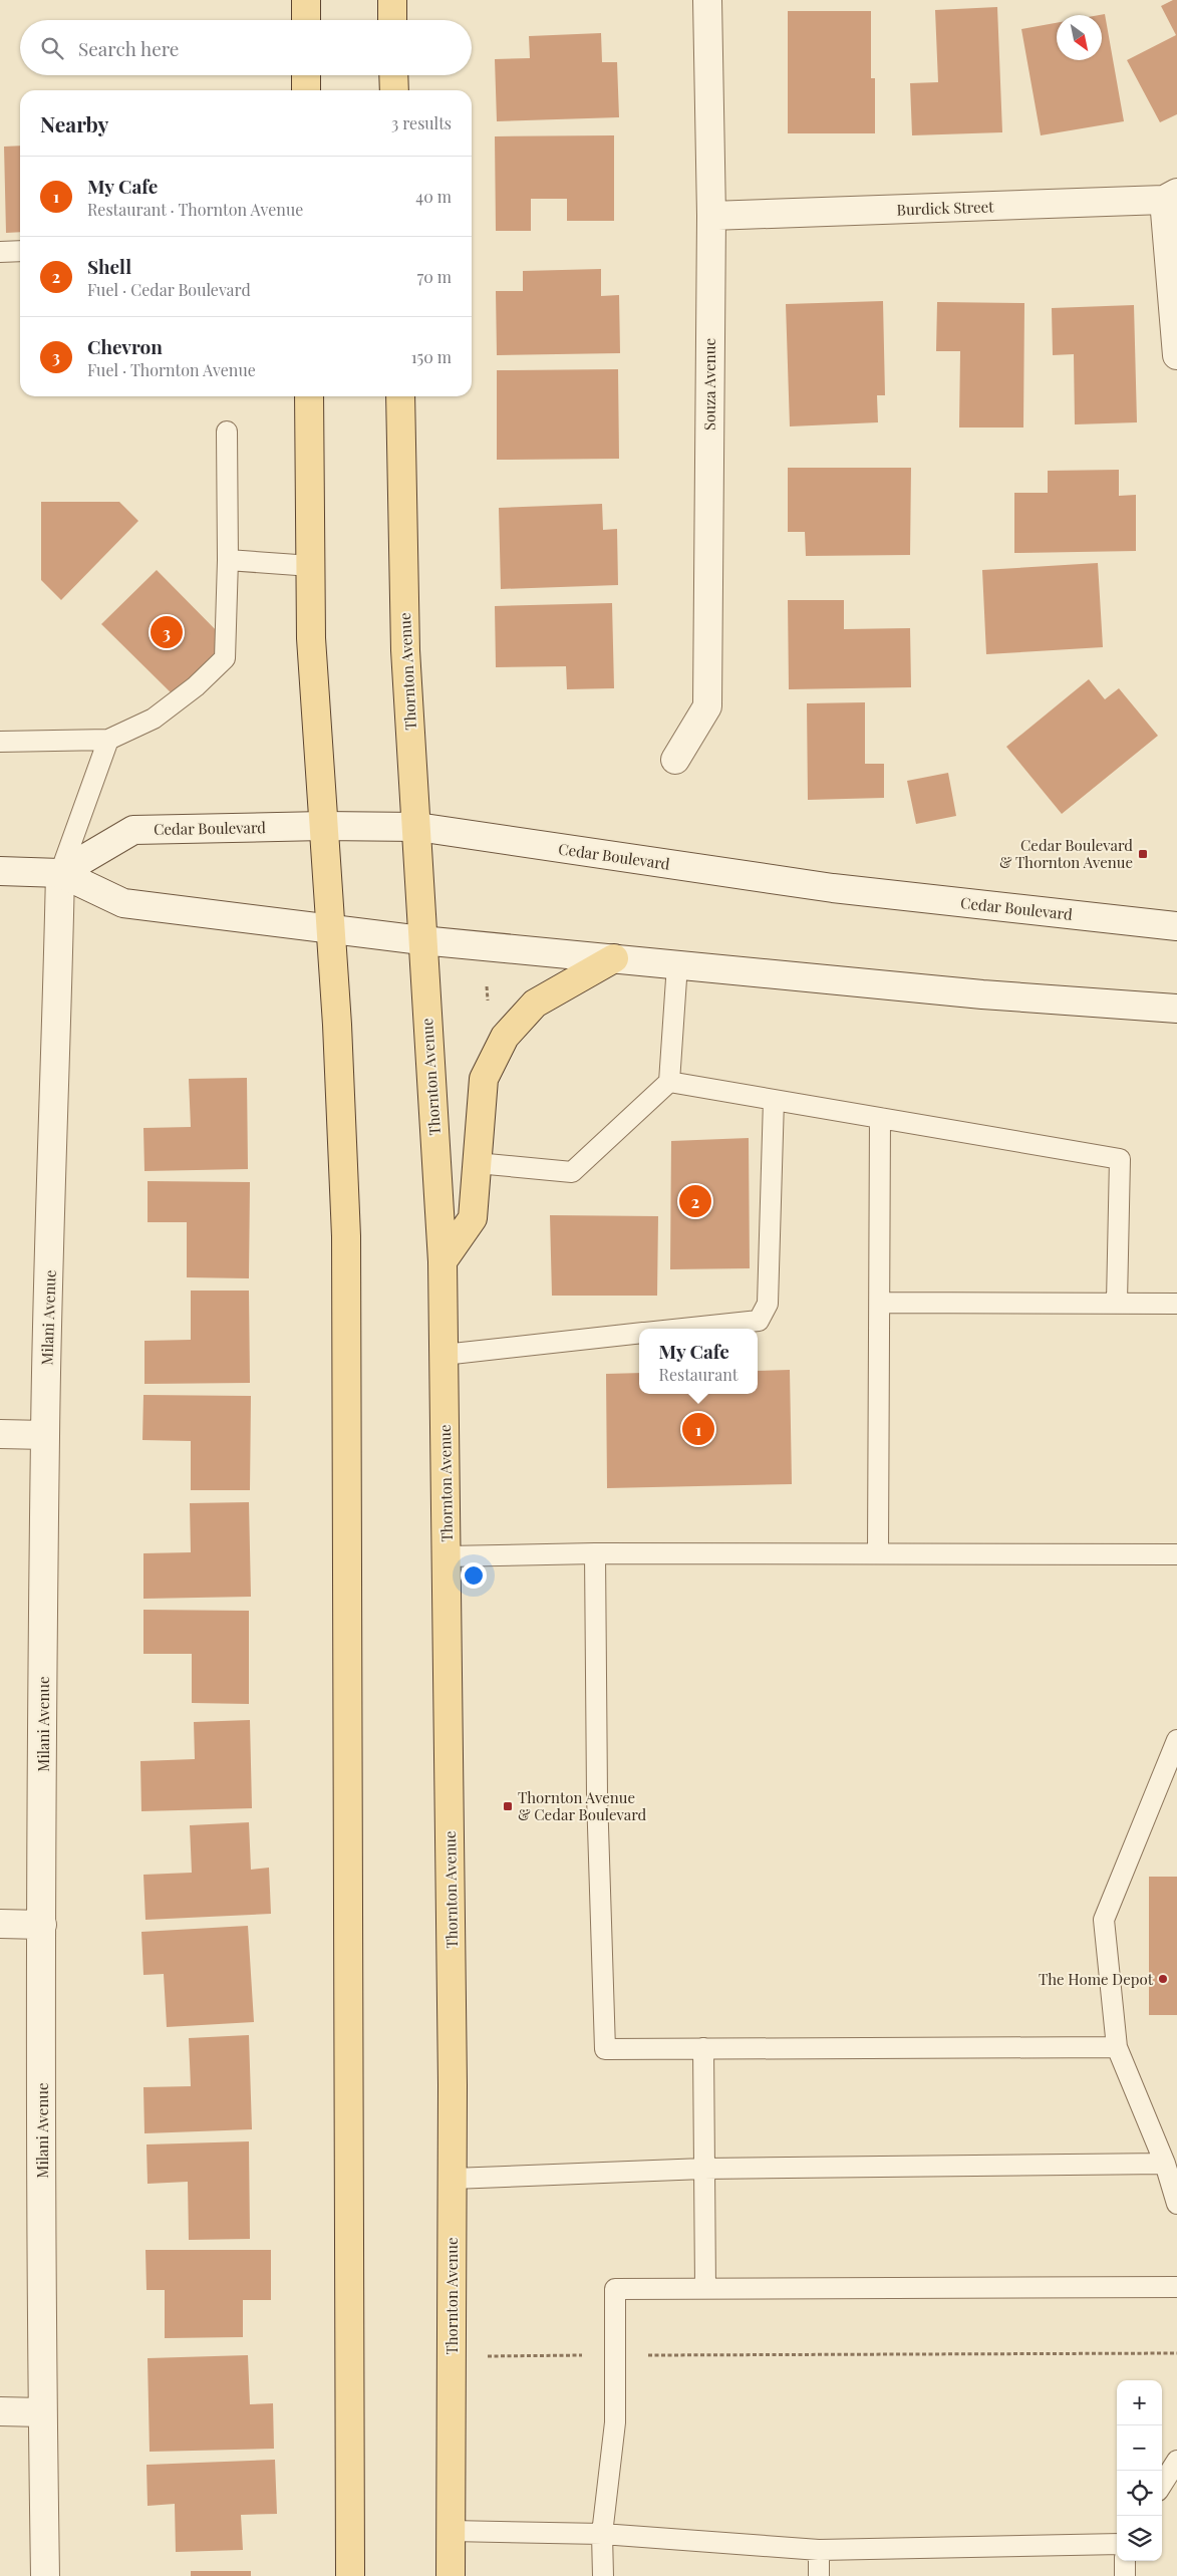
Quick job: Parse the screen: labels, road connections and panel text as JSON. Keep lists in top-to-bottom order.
{
  "streets": {
    "main road": ["Thornton Avenue"],
    "street": [
      "Burdick Street",
      "Souza Avenue",
      "Cedar Boulevard",
      "Milani Avenue"
    ]
  },
  "crossings": [
    ["Burdick Street", "Souza Avenue"],
    ["Thornton Avenue", "Cedar Boulevard"],
    ["Cedar Boulevard", "Milani Avenue"]
  ],
  "places": {
    "transit": ["Cedar Boulevard & Thornton Avenue", "Thornton Avenue & Cedar Boulevard"],
    "other": ["The Home Depot"]
  },
  "north": "bottom right",
  "page": {
    "search": "Search here",
    "heading": ["Nearby", "3 results"],
    "list": [
      {
        "mark": "1",
        "name": "My Cafe",
        "note": "Restaurant · Thornton Avenue",
        "value": "40 m"
      },
      {
        "mark": "2",
        "name": "Shell",
        "note": "Fuel · Cedar Boulevard",
        "value": "70 m"
      },
      {
        "mark": "3",
        "name": "Chevron",
        "note": "Fuel · Thornton Avenue",
        "value": "150 m"
      }
    ],
    "pins": ["3", "2", "1"],
    "popup": ["My Cafe", "Restaurant"],
    "map_buttons": ["+", "−"]
  }
}
